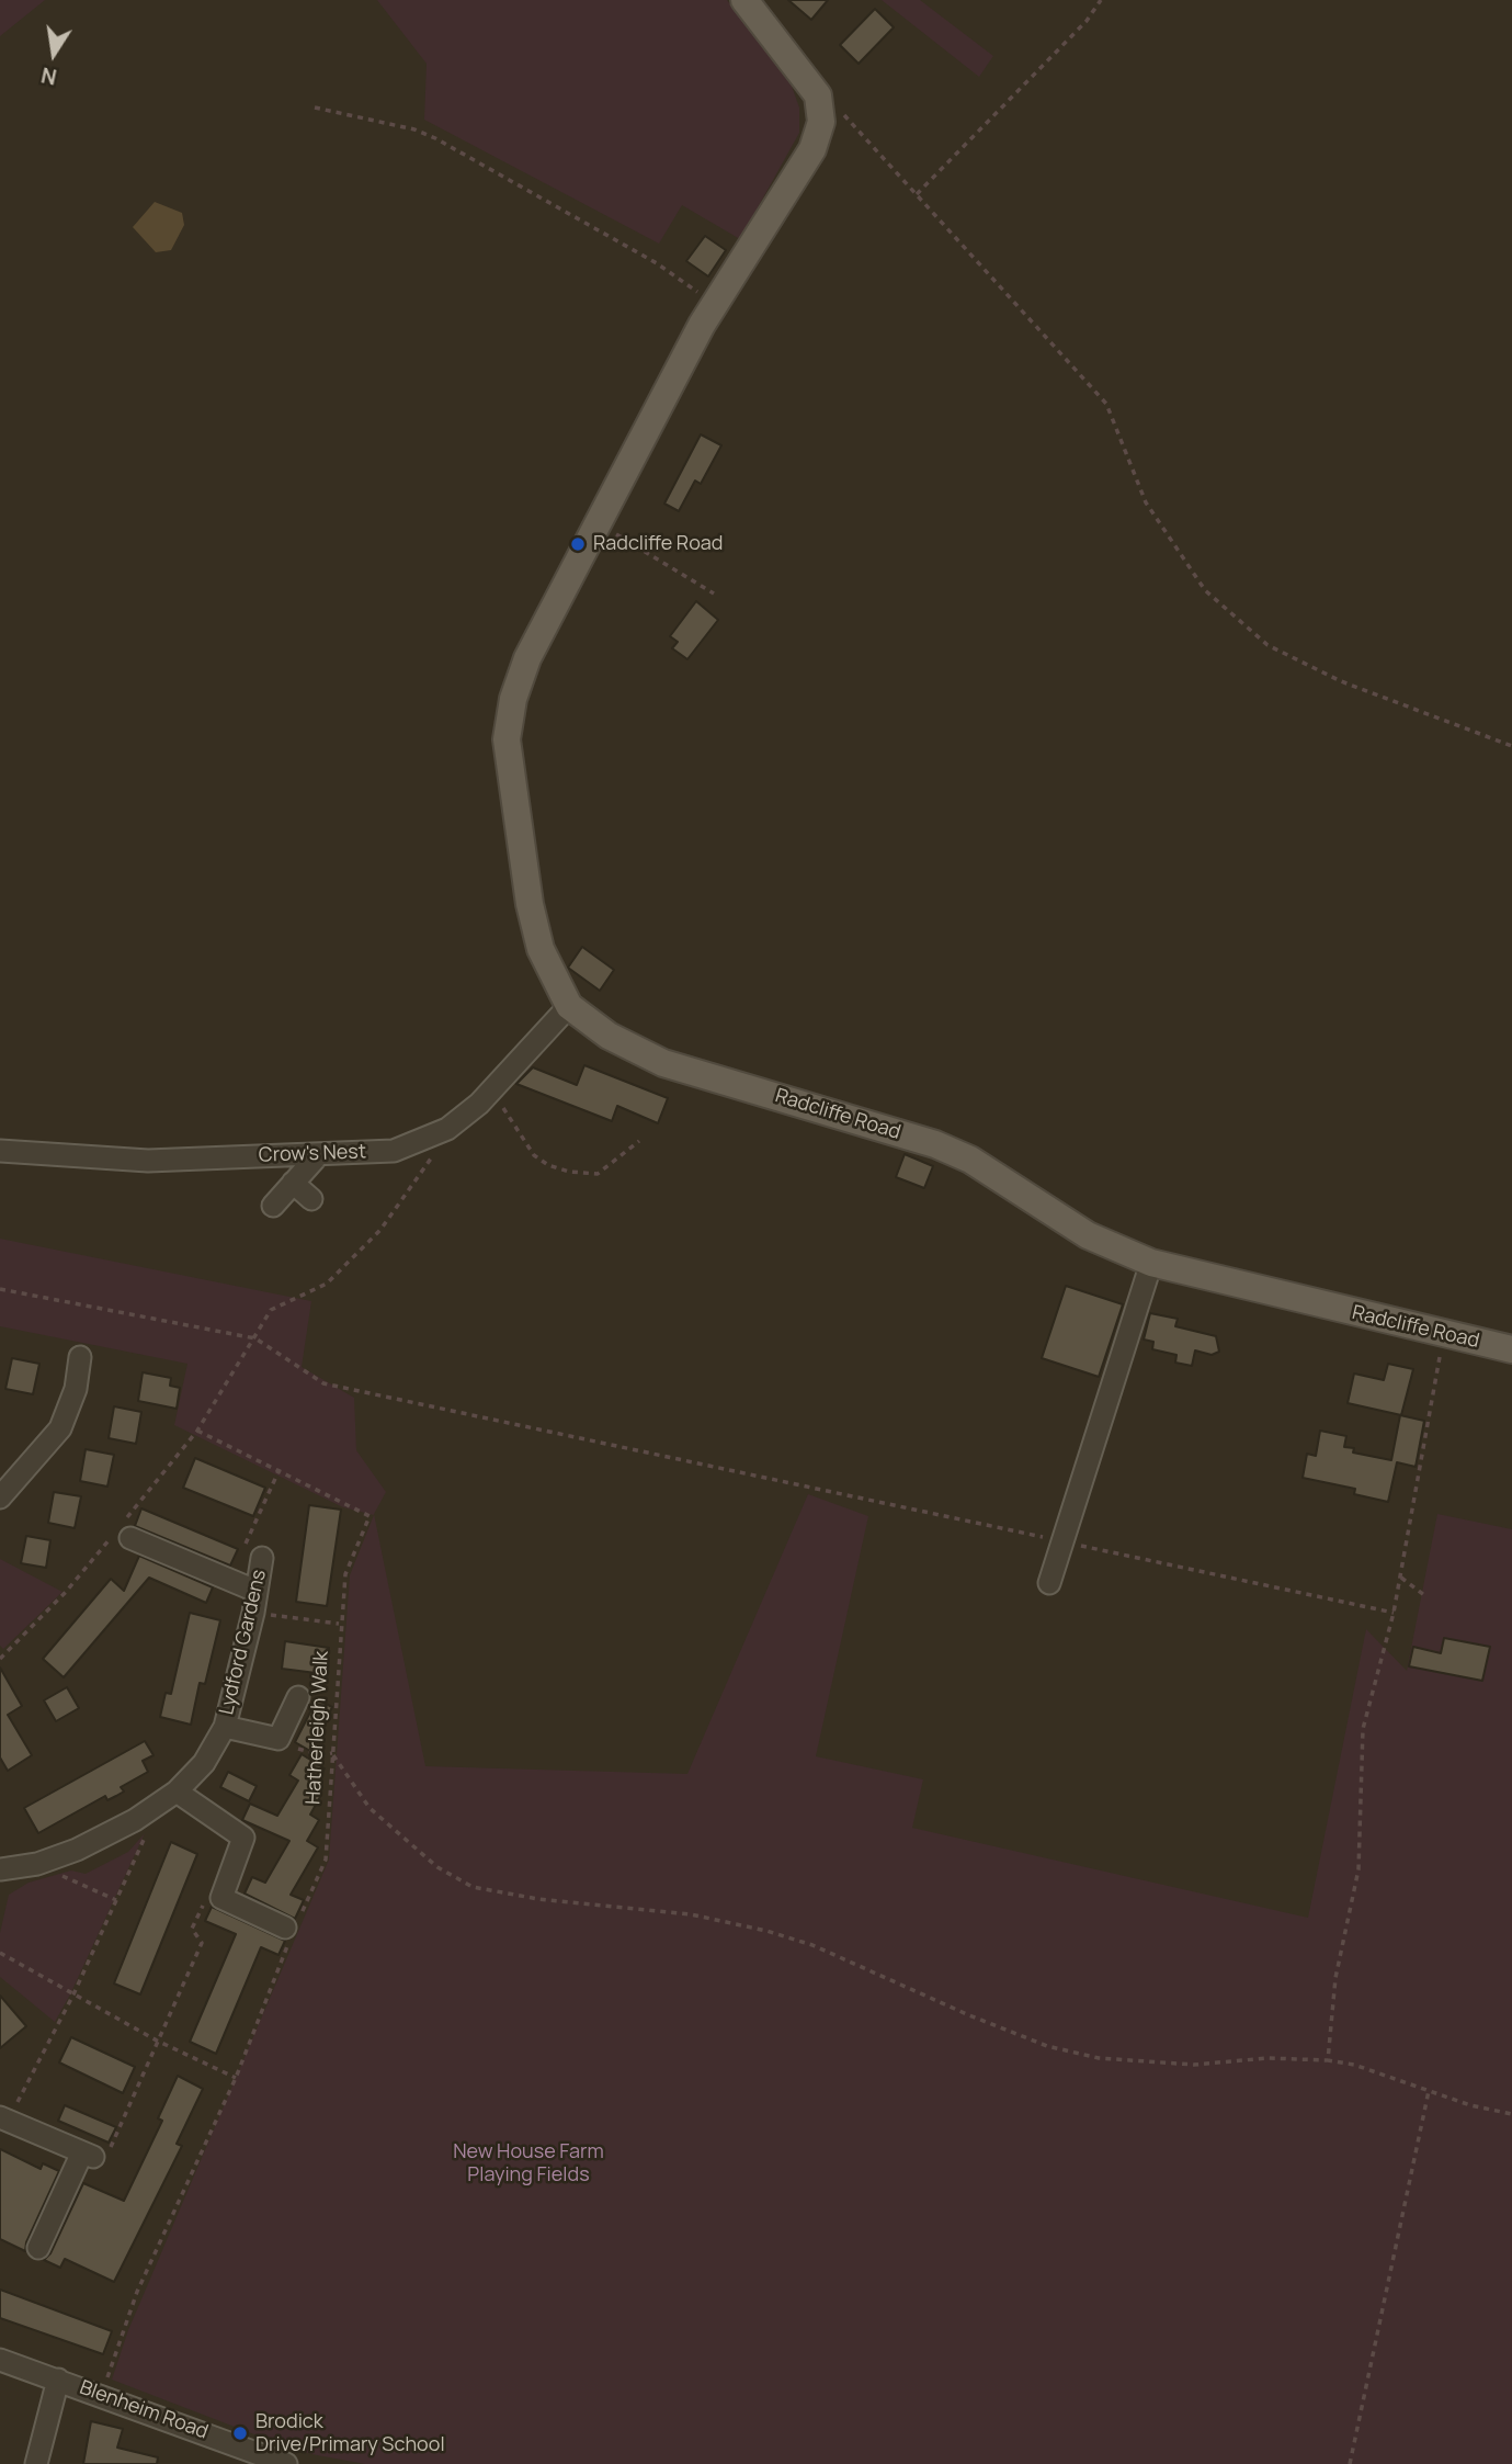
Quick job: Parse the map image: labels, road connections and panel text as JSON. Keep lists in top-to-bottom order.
{
  "streets": {
    "main road": ["Radcliffe Road"],
    "street": ["Crow's Nest", "Lydford Gardens", "Blenheim Road"],
    "path": ["Hatherleigh Walk"]
  },
  "crossings": [
    ["Radcliffe Road", "Crow's Nest"],
    ["Hatherleigh Walk", "Blenheim Road"]
  ],
  "parks": ["New House Farm Playing Fields"],
  "places": ["Radcliffe Road", "Brodick Drive/Primary School"],
  "north": "bottom"
}
